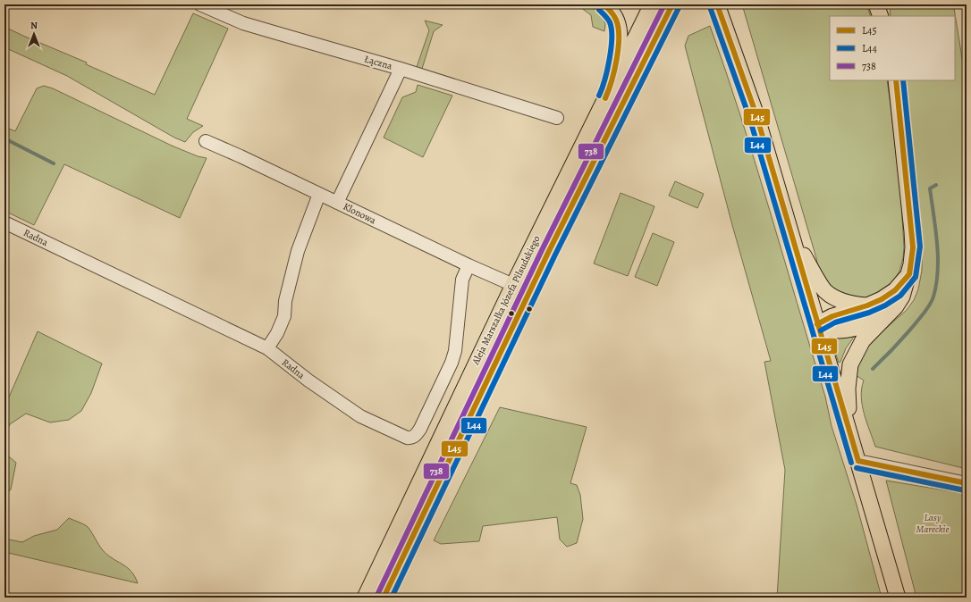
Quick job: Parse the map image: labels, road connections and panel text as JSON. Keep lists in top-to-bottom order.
{
  "streets": {
    "main road": ["Aleja Marszałka Józefa Piłsudskiego"],
    "street": ["Łączna", "Klonowa", "Radna"]
  },
  "crossings": [
    ["Klonowa", "Radna"],
    ["Klonowa", "Aleja Marszałka Józefa Piłsudskiego"]
  ],
  "parks": ["Lasy Mareckie"],
  "lines": ["transit line L45", "transit line 738", "transit line L44"],
  "legend": ["L45", "L44", "738"],
  "north": "top"
}
